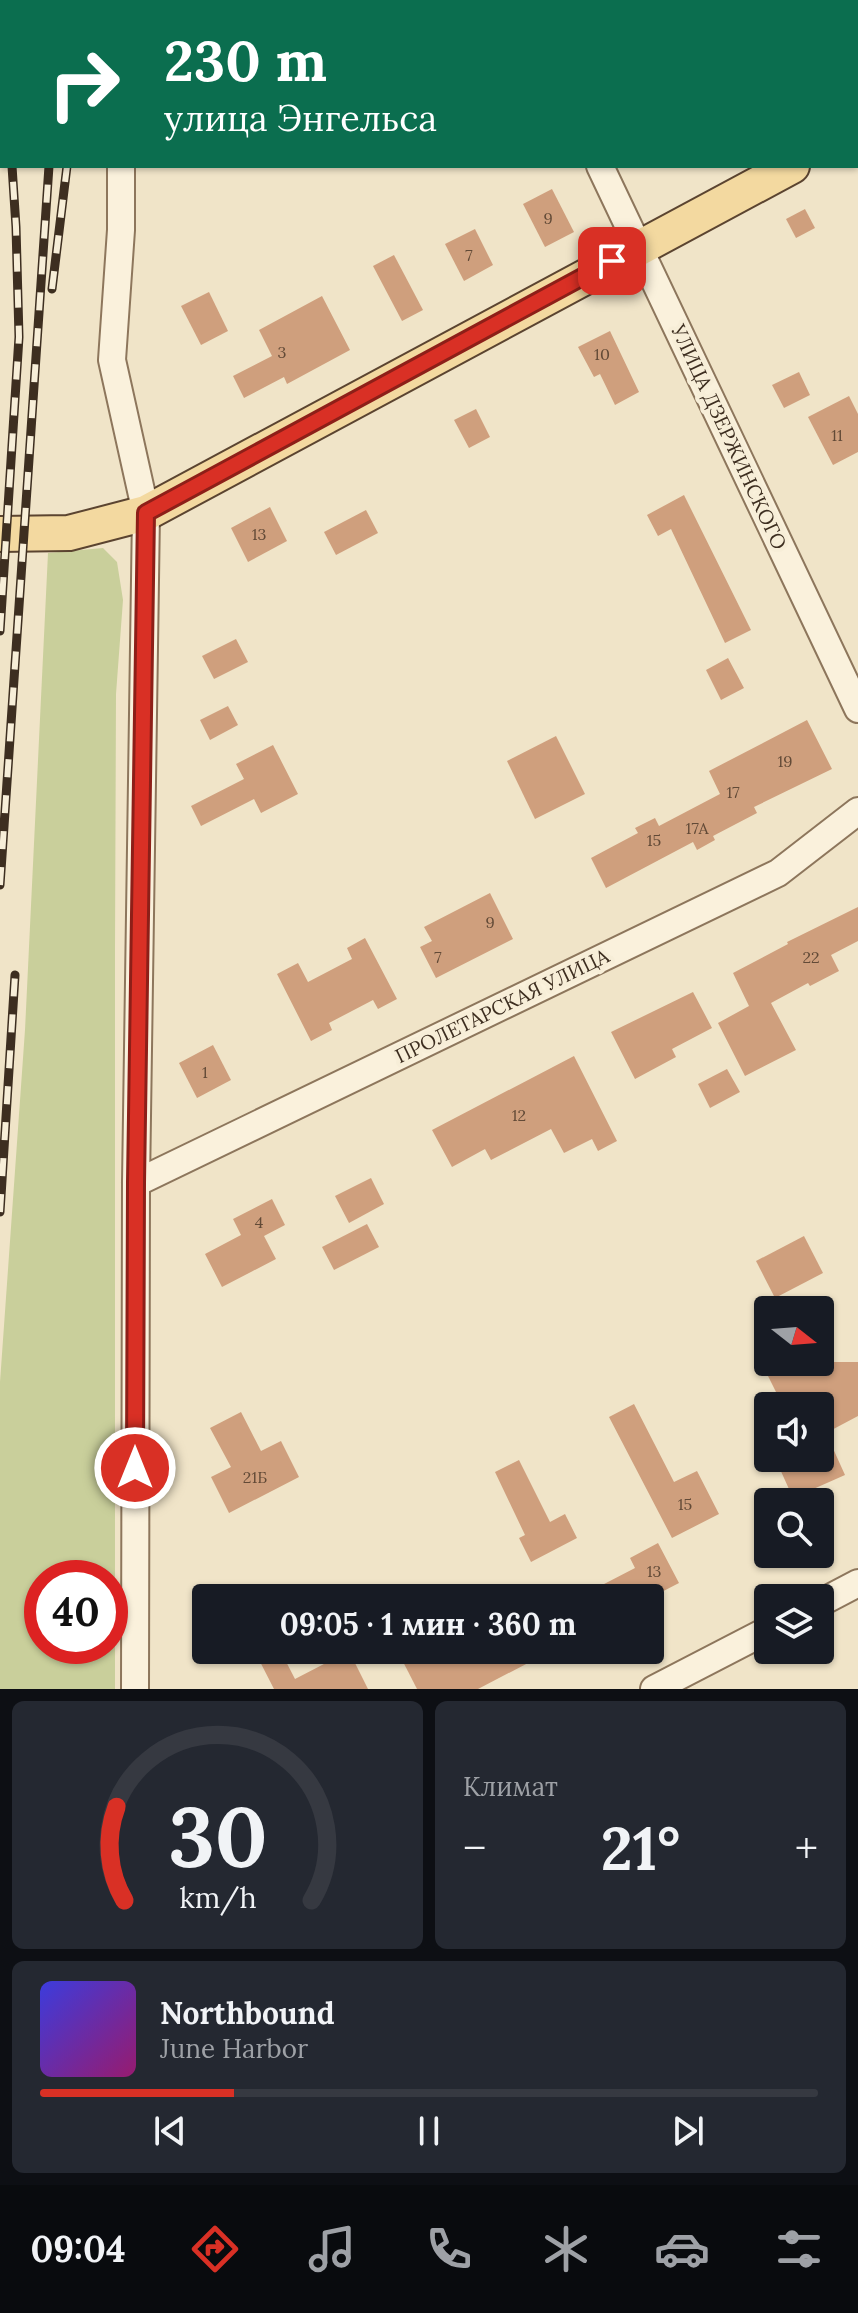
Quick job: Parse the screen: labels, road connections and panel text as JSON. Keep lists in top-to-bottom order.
{
  "streets": {
    "street": ["УЛИЦА ДЗЕРЖИНСКОГО", "ПРОЛЕТАРСКАЯ УЛИЦА"]
  },
  "house_numbers": [
    "9",
    "7",
    "3",
    "10",
    "11",
    "13",
    "19",
    "17",
    "17А",
    "15",
    "9",
    "7",
    "22",
    "1",
    "12",
    "4",
    "21Б",
    "15",
    "13"
  ],
  "north": "right",
  "page": {
    "turn": ["230 m", "улица Энгельса"],
    "limit": "40",
    "trip": "09:05 · 1 мин · 360 m",
    "tile": "Климат",
    "heat": ["−", "21°", "+"],
    "song": ["Northbound", "June Harbor"],
    "tabs": "09:04",
    "gauge": ["30", "km/h"]
  }
}
